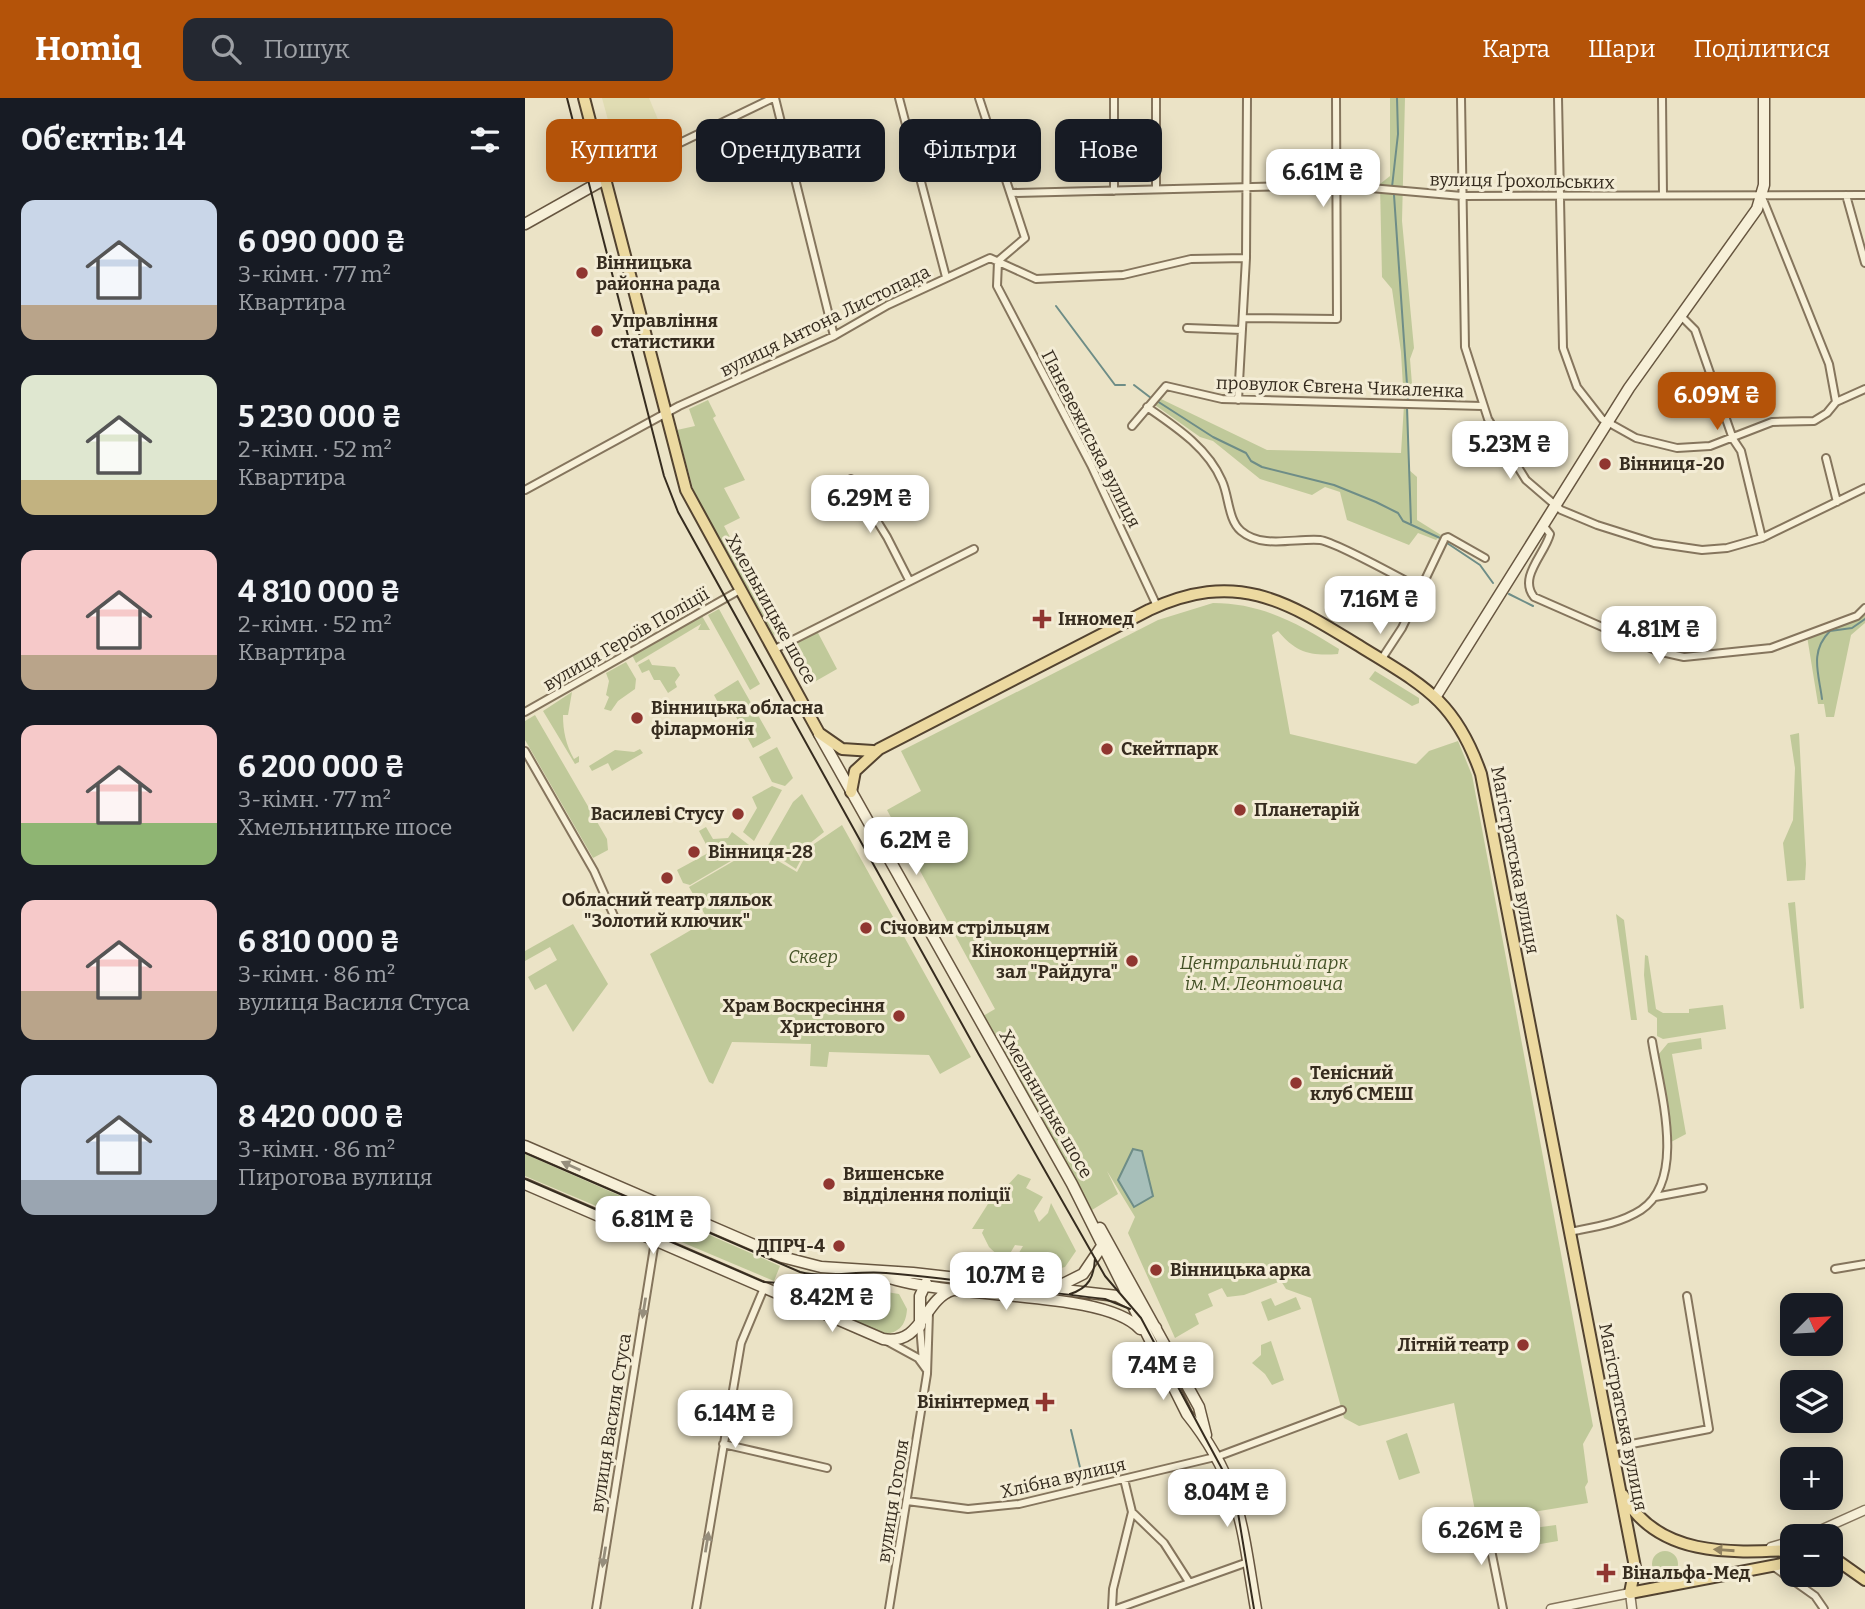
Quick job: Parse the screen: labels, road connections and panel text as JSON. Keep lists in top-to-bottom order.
{
  "streets": {
    "main road": ["Хмельницьке шосе", "Магістратська вулиця"],
    "street": [
      "вулиця Ґрохольських",
      "вулиця Антона Листопада",
      "провулок Євгена Чикаленка",
      "Паневежиська вулиця",
      "вулиця Героїв Поліції",
      "вулиця Василя Стуса",
      "Хлібна вулиця",
      "вулиця Гоголя"
    ]
  },
  "crossings": [
    ["вулиця Антона Листопада", "Паневежиська вулиця"],
    ["вулиця Антона Листопада", "Хмельницьке шосе"],
    ["Паневежиська вулиця", "Магістратська вулиця"],
    ["Хмельницьке шосе", "вулиця Героїв Поліції"],
    ["Хлібна вулиця", "вулиця Гоголя"]
  ],
  "one_way": ["вулиця Василя Стуса"],
  "parks": ["Сквер", "Центральний парк ім. М. Леонтовича"],
  "places": {
    "other": [
      "Вінницька районна рада",
      "Управління статистики",
      "Вінниця-20",
      "Вінницька обласна філармонія",
      "Скейтпарк",
      "Планетарій",
      "Василеві Стусу",
      "Вінниця-28",
      "Обласний театр ляльок \"Золотий ключик\"",
      "Січовим стрільцям",
      "Кіноконцертній зал \"Райдуга\"",
      "Храм Воскресіння Христового",
      "Тенісний клуб СМЕШ",
      "Вишенське відділення поліції",
      "ДПРЧ-4",
      "Вінницька арка",
      "Літній театр"
    ],
    "health": ["Інномед", "Вінінтермед", "Вінальфа-Мед"]
  },
  "north": "top right",
  "page": {
    "header": "Homiq",
    "search": "Пошук",
    "nav": ["Карта", "Шари", "Поділитися"],
    "heading": "Об’єктів: 14",
    "chip": [
      "Купити",
      "Орендувати",
      "Фільтри",
      "Нове"
    ],
    "price": [
      "6.61M ₴",
      "6.09M ₴",
      "5.23M ₴",
      "6.29M ₴",
      "7.16M ₴",
      "4.81M ₴",
      "6.2M ₴",
      "6.81M ₴",
      "10.7M ₴",
      "8.42M ₴",
      "7.4M ₴",
      "6.14M ₴",
      "8.04M ₴",
      "6.26M ₴"
    ],
    "list": [
      {
        "name": "6 090 000 ₴",
        "note": "3-кімн. · 77 m² · Квартира"
      },
      {
        "name": "5 230 000 ₴",
        "note": "2-кімн. · 52 m² · Квартира"
      },
      {
        "name": "4 810 000 ₴",
        "note": "2-кімн. · 52 m² · Квартира"
      },
      {
        "name": "6 200 000 ₴",
        "note": "3-кімн. · 77 m² · Хмельницьке шосе"
      },
      {
        "name": "6 810 000 ₴",
        "note": "3-кімн. · 86 m² · вулиця Василя Стуса"
      },
      {
        "name": "8 420 000 ₴",
        "note": "3-кімн. · 86 m² · Пирогова вулиця"
      }
    ],
    "map_buttons": ["+", "−"]
  }
}
